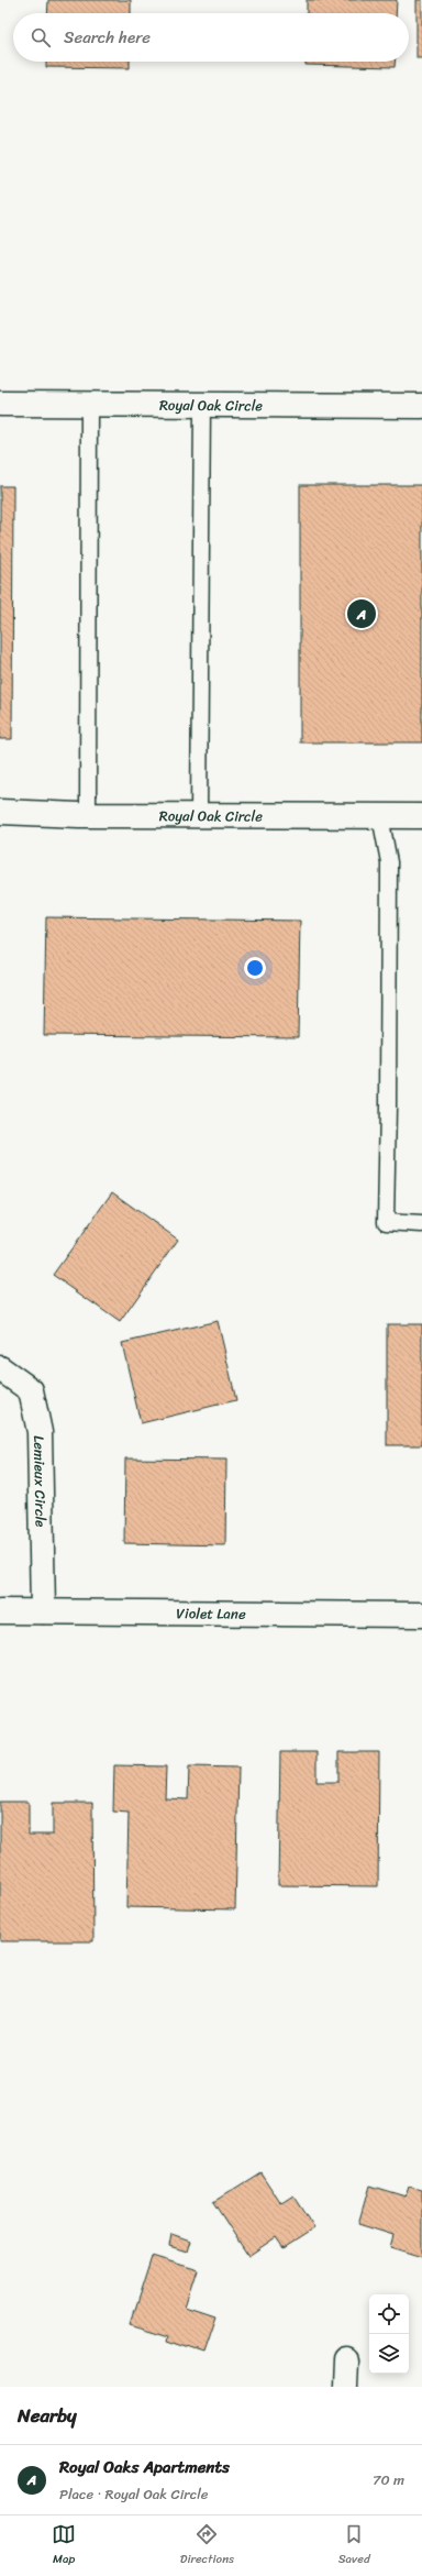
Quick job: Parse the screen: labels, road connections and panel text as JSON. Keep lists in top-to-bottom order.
{
  "streets": {
    "street": ["Royal Oak Circle", "Lemieux Circle", "Violet Lane"]
  },
  "crossings": [
    ["Lemieux Circle", "Violet Lane"]
  ],
  "page": {
    "search": "Search here",
    "pins": "A",
    "heading": "Nearby",
    "list": [
      {
        "mark": "A",
        "name": "Royal Oaks Apartments",
        "note": "Place · Royal Oak Circle",
        "value": "70 m"
      }
    ],
    "nav": ["Map", "Directions", "Saved"]
  }
}
